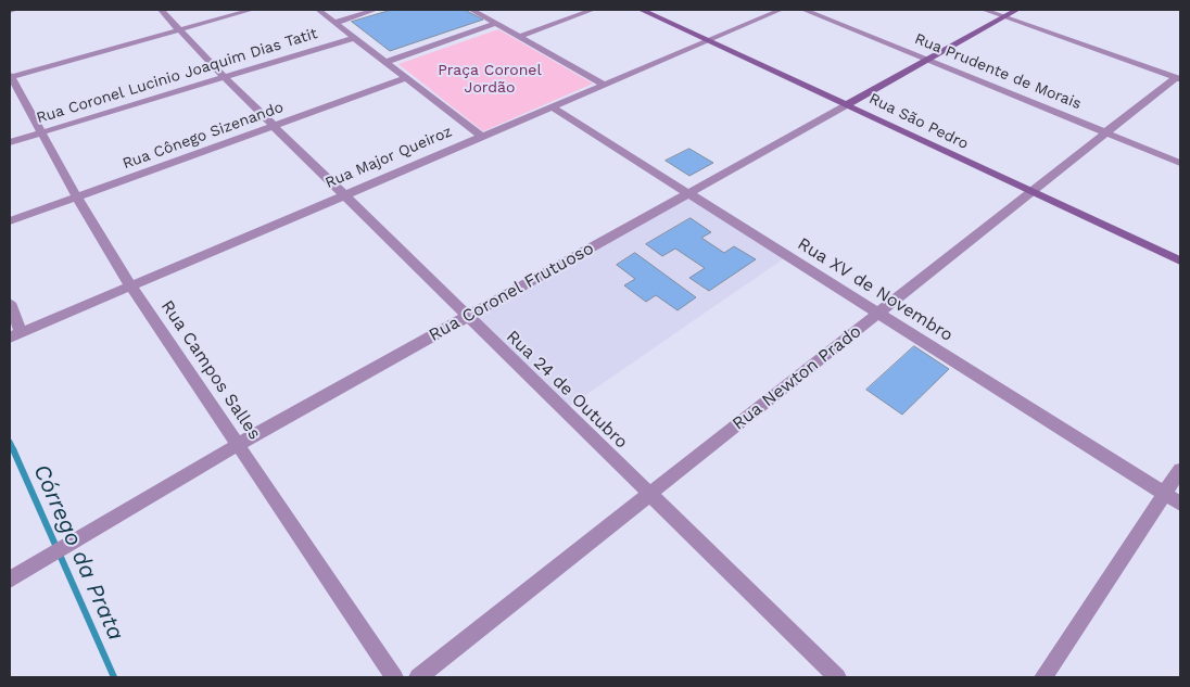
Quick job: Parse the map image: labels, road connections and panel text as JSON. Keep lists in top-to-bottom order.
{
  "streets": {
    "main road": ["Rua São Pedro", "Rua Coronel Frutuoso"],
    "street": [
      "Rua Prudente de Morais",
      "Rua Coronel Lucinio Joaquim Dias Tatit",
      "Rua Cônego Sizenando",
      "Rua Major Queiroz",
      "Rua XV de Novembro",
      "Rua Campos Salles",
      "Rua Newton Prado",
      "Rua 24 de Outubro"
    ]
  },
  "crossings": [
    ["Rua Prudente de Morais", "Rua Coronel Frutuoso"],
    ["Rua Prudente de Morais", "Rua Newton Prado"],
    ["Rua Coronel Lucinio Joaquim Dias Tatit", "Rua Campos Salles"],
    ["Rua Coronel Lucinio Joaquim Dias Tatit", "Rua 24 de Outubro"],
    ["Rua São Pedro", "Rua Major Queiroz"],
    ["Rua São Pedro", "Rua Coronel Frutuoso"],
    ["Rua São Pedro", "Rua Newton Prado"],
    ["Rua Cônego Sizenando", "Rua Campos Salles"],
    ["Rua Cônego Sizenando", "Rua 24 de Outubro"],
    ["Rua Major Queiroz", "Rua XV de Novembro"],
    ["Rua Major Queiroz", "Rua Campos Salles"],
    ["Rua Major Queiroz", "Rua 24 de Outubro"],
    ["Rua XV de Novembro", "Rua Coronel Frutuoso"],
    ["Rua XV de Novembro", "Rua Newton Prado"],
    ["Rua Coronel Frutuoso", "Rua Campos Salles"],
    ["Rua Coronel Frutuoso", "Rua 24 de Outubro"],
    ["Rua Newton Prado", "Rua 24 de Outubro"]
  ],
  "water": ["Córrego da Prata"],
  "parks": ["Praça Coronel Jordão"]
}
